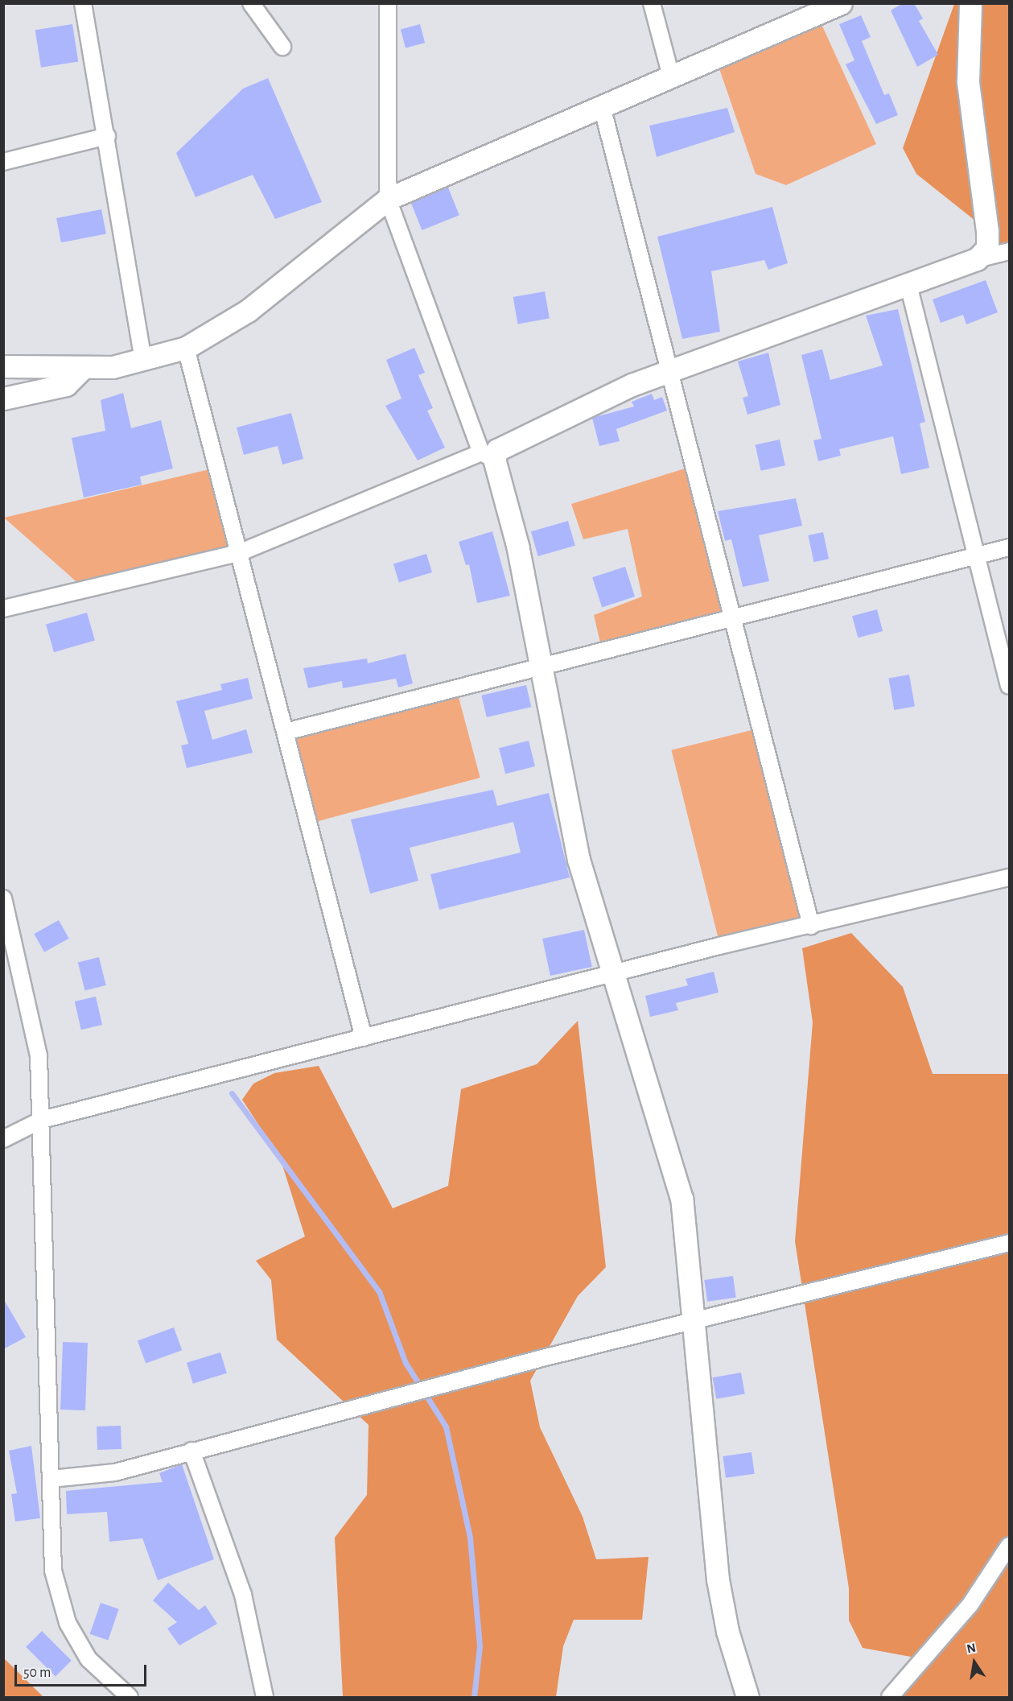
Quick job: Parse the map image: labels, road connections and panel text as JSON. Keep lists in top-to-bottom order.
{
  "scale_bar": "50 m",
  "north": "top"
}
